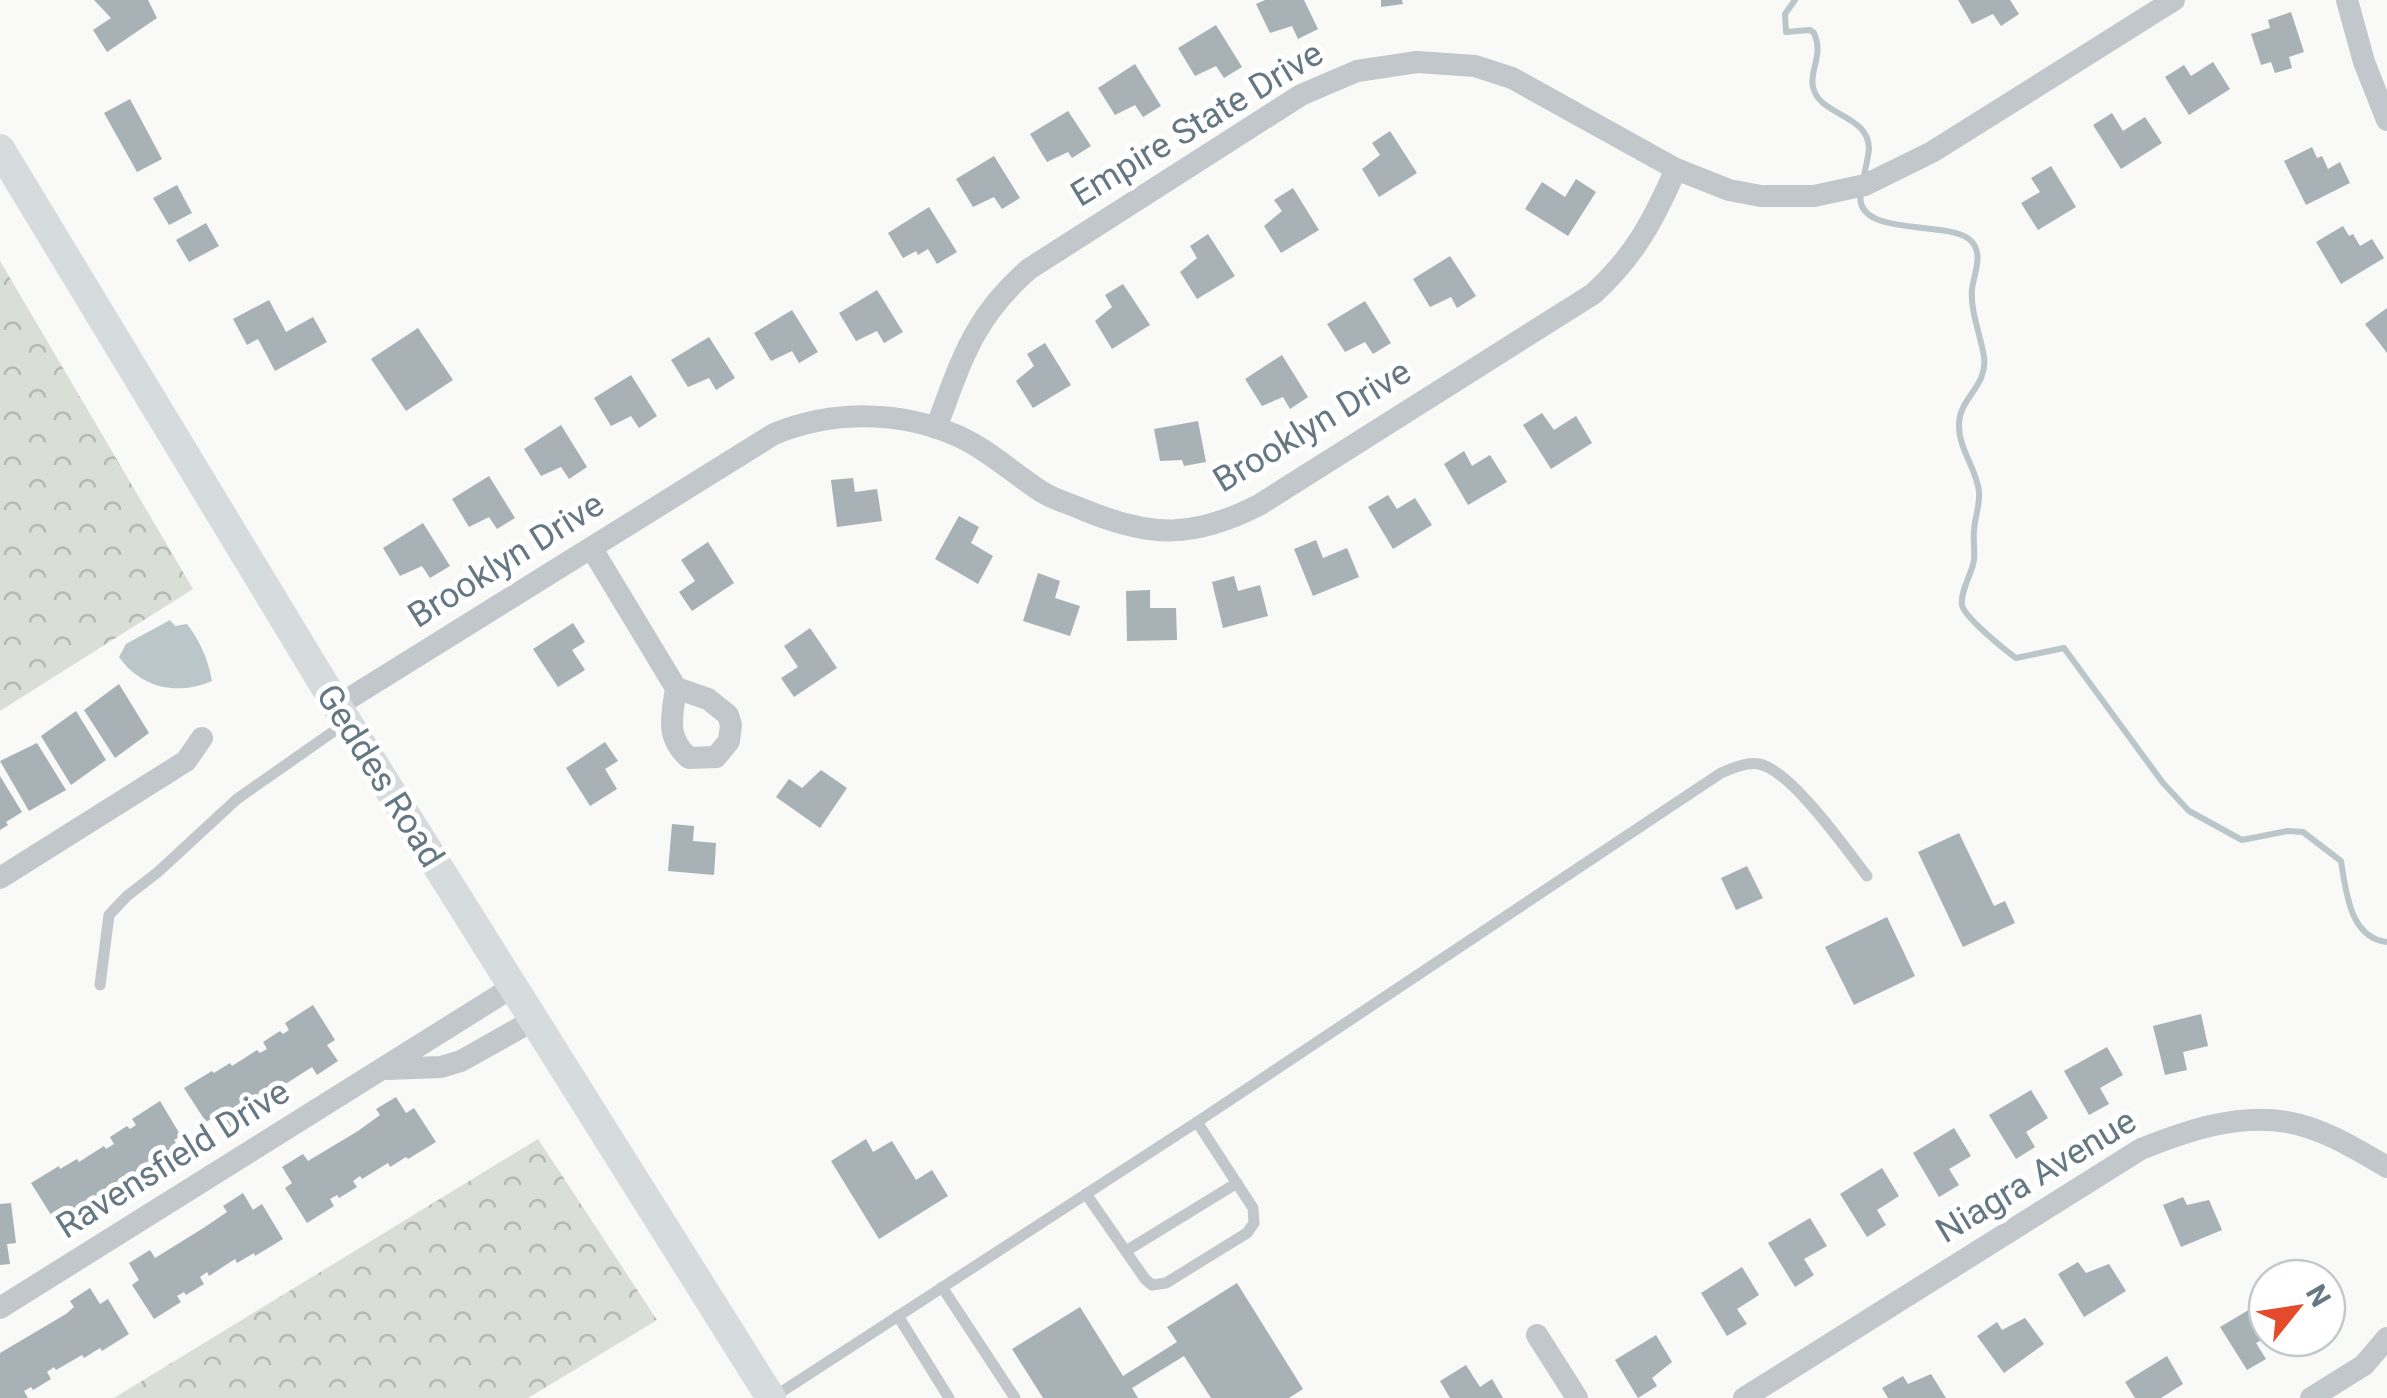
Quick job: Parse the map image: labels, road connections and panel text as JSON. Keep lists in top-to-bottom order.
{
  "streets": {
    "main road": ["Geddes Road"],
    "street": [
      "Empire State Drive",
      "Brooklyn Drive",
      "Ravensfield Drive",
      "Niagra Avenue"
    ]
  },
  "crossings": [
    ["Empire State Drive", "Brooklyn Drive"],
    ["Brooklyn Drive", "Geddes Road"],
    ["Geddes Road", "Ravensfield Drive"]
  ],
  "north": "top right"
}
